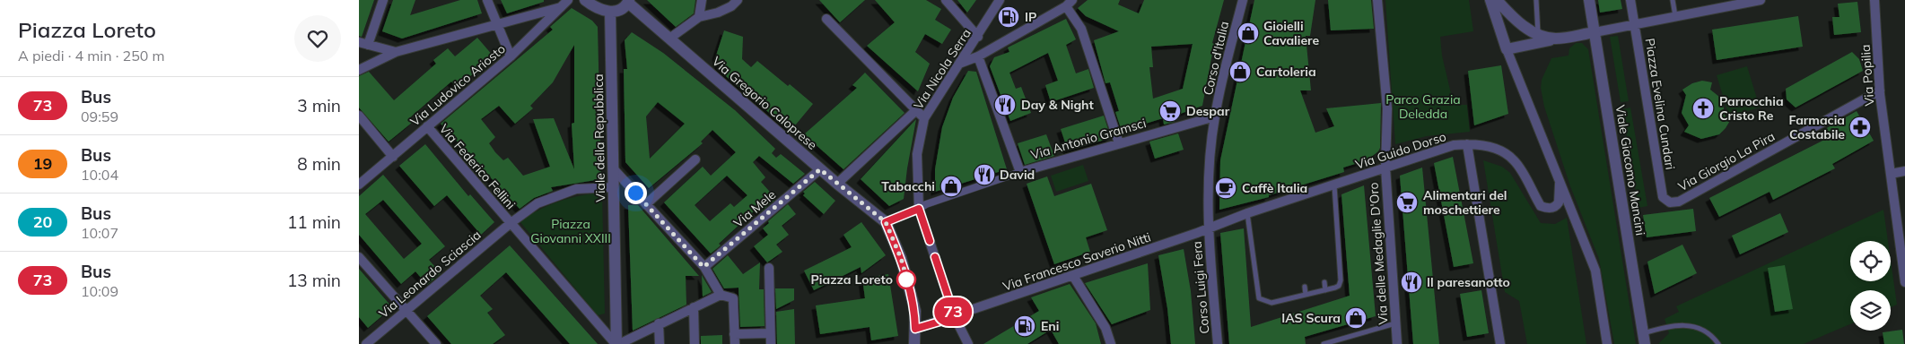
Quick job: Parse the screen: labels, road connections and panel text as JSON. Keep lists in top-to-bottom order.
{
  "streets": {
    "street": [
      "Corso d'Italia",
      "Via Nicola Serra",
      "Via Popilia",
      "Via Ludovico Ariosto",
      "Via Gregorio Caloprese",
      "Piazza Evelina Cundari",
      "Viale della Repubblica",
      "Via Antonio Gramsci",
      "Via Guido Dorso",
      "Via Giorgio La Pira",
      "Via Federico Fellini",
      "Viale Giacomo Mancini",
      "Via Mele",
      "Via delle Medaglie D'Oro",
      "Via Francesco Saverio Nitti",
      "Via Leonardo Sciascia",
      "Corso Luigi Fera"
    ]
  },
  "crossings": [
    ["Corso d'Italia", "Via Antonio Gramsci"],
    ["Corso d'Italia", "Via Guido Dorso"],
    ["Corso d'Italia", "Via Francesco Saverio Nitti"],
    ["Corso d'Italia", "Corso Luigi Fera"],
    ["Via Popilia", "Via Giorgio La Pira"],
    ["Via Ludovico Ariosto", "Via Federico Fellini"],
    ["Via Gregorio Caloprese", "Via Mele"],
    ["Piazza Evelina Cundari", "Via Giorgio La Pira"],
    ["Viale della Repubblica", "Via Federico Fellini"],
    ["Viale della Repubblica", "Via Leonardo Sciascia"],
    ["Via Guido Dorso", "Via delle Medaglie D'Oro"],
    ["Via Guido Dorso", "Via Francesco Saverio Nitti"],
    ["Via Guido Dorso", "Corso Luigi Fera"],
    ["Via Federico Fellini", "Via Leonardo Sciascia"],
    ["Via Francesco Saverio Nitti", "Corso Luigi Fera"]
  ],
  "parks": ["Parco Grazia Deledda", "Piazza Giovanni XXIII"],
  "places": {
    "fuel station": ["IP", "Eni"],
    "shop": [
      "Gioielli Cavaliere",
      "Cartoleria",
      "Tabacchi",
      "IAS Scura"
    ],
    "restaurant": ["Day & Night", "David", "Il paresanotto"],
    "church": ["Parrocchia Cristo Re"],
    "supermarket": ["Despar", "Alimentari del moschettiere"],
    "pharmacy": ["Farmacia Costabile"],
    "cafe": ["Caffè Italia"],
    "other": ["Piazza Loreto"]
  },
  "lines": ["bus line 73"],
  "page": {
    "heading": ["Piazza Loreto", "A piedi · 4 min · 250 m"],
    "on_map": "73",
    "list": [
      {
        "mark": "73",
        "name": "Bus",
        "note": "09:59",
        "value": "3 min"
      },
      {
        "mark": "19",
        "name": "Bus",
        "note": "10:04",
        "value": "8 min"
      },
      {
        "mark": "20",
        "name": "Bus",
        "note": "10:07",
        "value": "11 min"
      },
      {
        "mark": "73",
        "name": "Bus",
        "note": "10:09",
        "value": "13 min"
      }
    ]
  }
}
